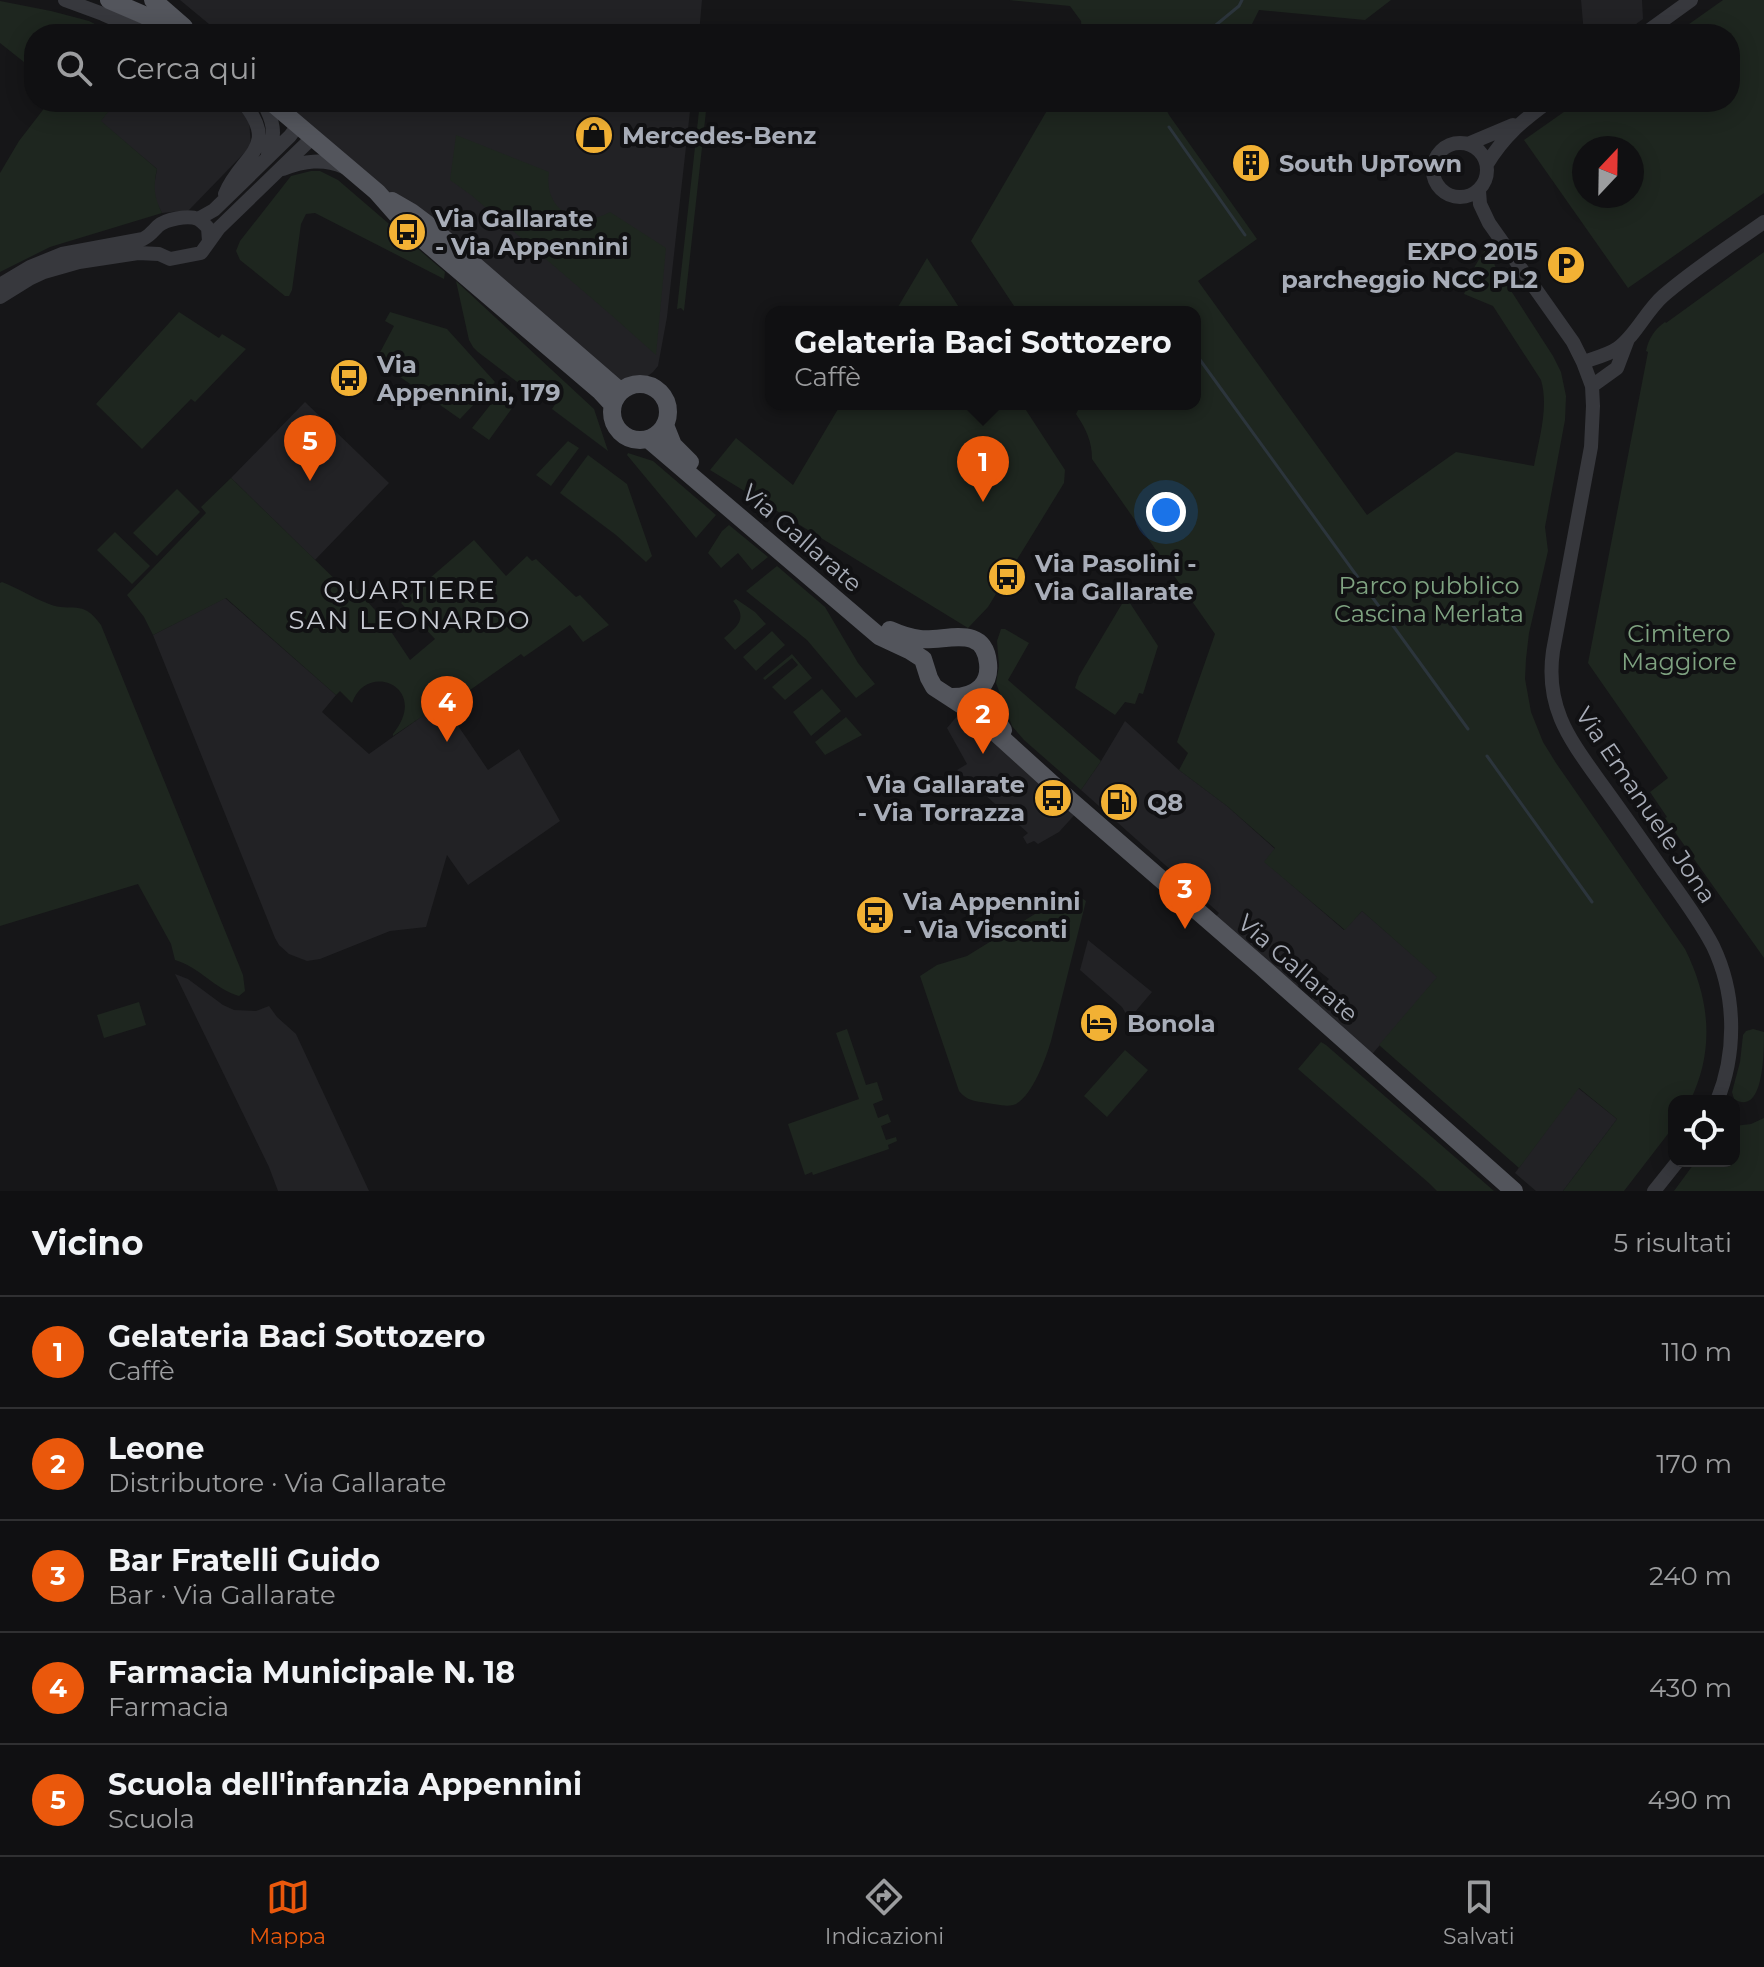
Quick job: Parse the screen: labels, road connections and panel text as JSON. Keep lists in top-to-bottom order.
{
  "streets": {
    "main road": ["Via Gallarate"],
    "street": ["Via Emanuele Jona"]
  },
  "districts": ["QUARTIERE SAN LEONARDO"],
  "parks": ["Parco pubblico Cascina Merlata", "Cimitero Maggiore"],
  "places": {
    "shop": ["Mercedes-Benz"],
    "building": ["South UpTown"],
    "bus stop": [
      "Via Gallarate - Via Appennini",
      "Via Appennini, 179",
      "Via Pasolini - Via Gallarate",
      "Via Gallarate - Via Torrazza",
      "Via Appennini - Via Visconti"
    ],
    "parking": ["EXPO 2015 parcheggio NCC PL2"],
    "fuel station": ["Q8"],
    "hotel": ["Bonola"]
  },
  "north": "top",
  "page": {
    "search": "Cerca qui",
    "popup": ["Gelateria Baci Sottozero", "Caffè"],
    "pins": [
      "5",
      "1",
      "4",
      "2",
      "3"
    ],
    "heading": ["Vicino", "5 risultati"],
    "list": [
      {
        "mark": "1",
        "name": "Gelateria Baci Sottozero",
        "note": "Caffè",
        "value": "110 m"
      },
      {
        "mark": "2",
        "name": "Leone",
        "note": "Distributore · Via Gallarate",
        "value": "170 m"
      },
      {
        "mark": "3",
        "name": "Bar Fratelli Guido",
        "note": "Bar · Via Gallarate",
        "value": "240 m"
      },
      {
        "mark": "4",
        "name": "Farmacia Municipale N. 18",
        "note": "Farmacia",
        "value": "430 m"
      },
      {
        "mark": "5",
        "name": "Scuola dell'infanzia Appennini",
        "note": "Scuola",
        "value": "490 m"
      }
    ],
    "nav": ["Mappa", "Indicazioni", "Salvati"]
  }
}
